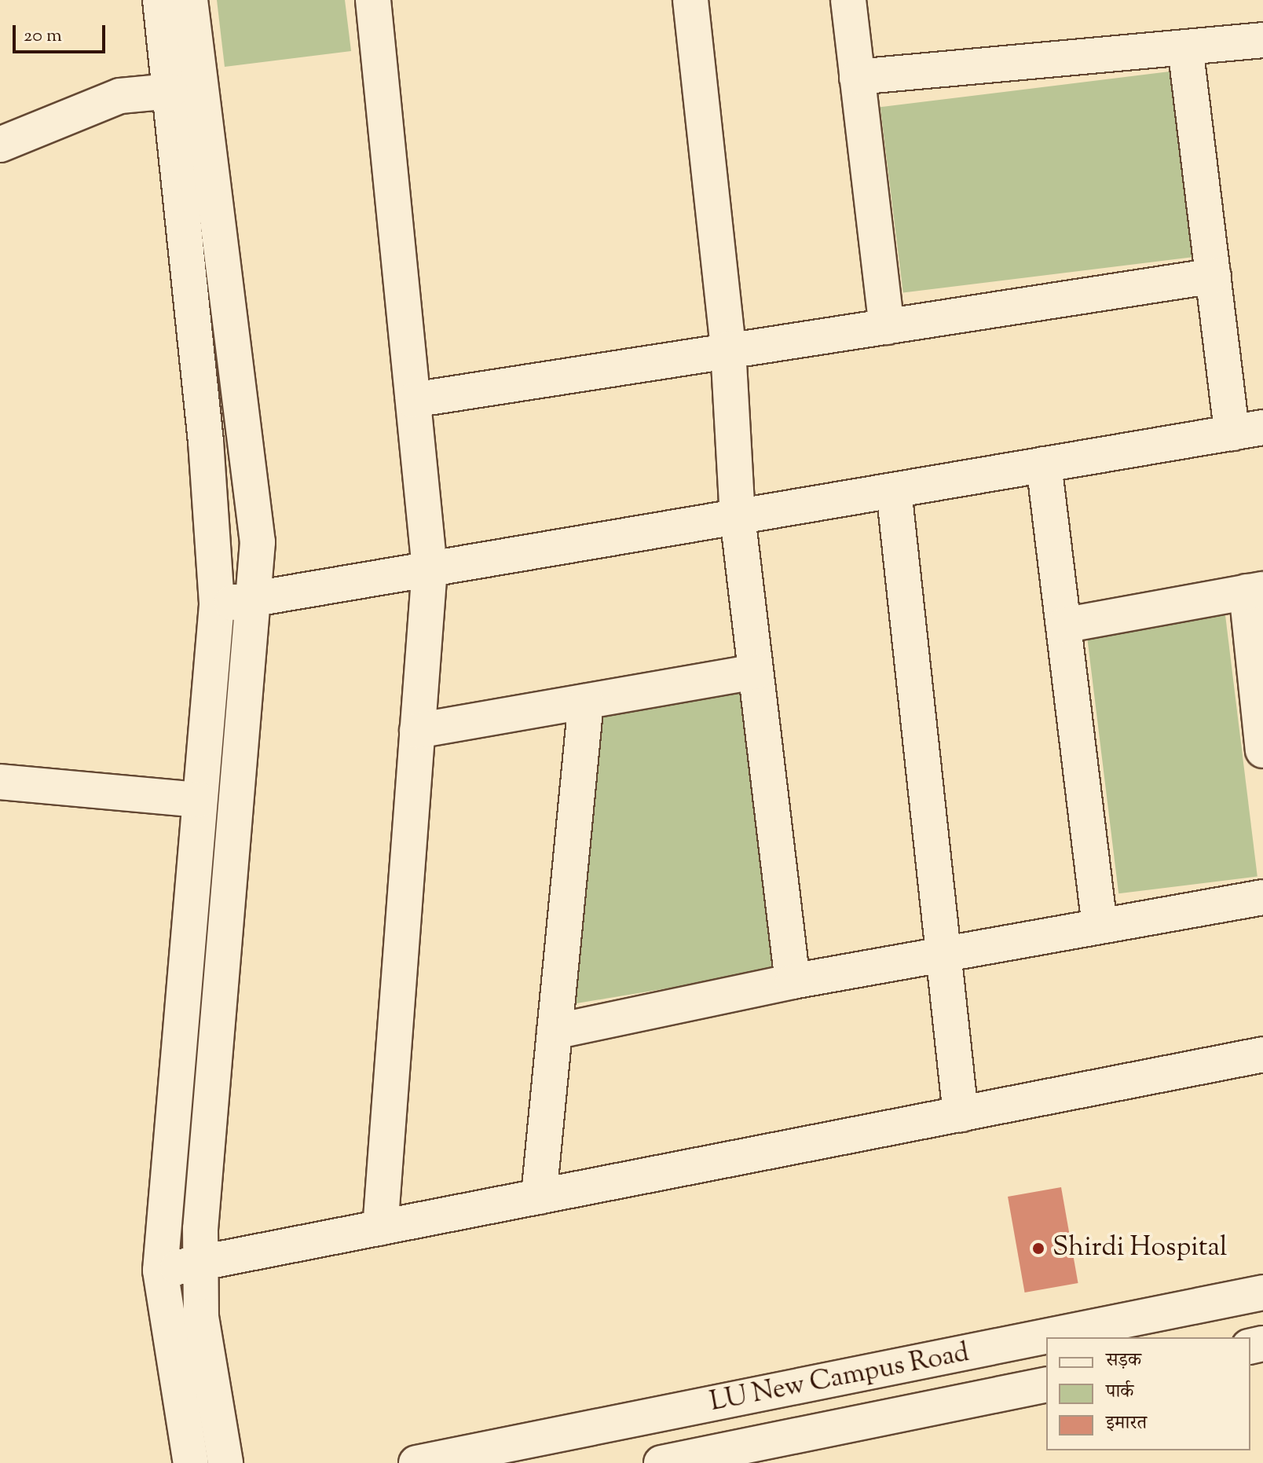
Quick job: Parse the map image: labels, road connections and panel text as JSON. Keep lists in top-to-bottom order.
{
  "streets": {
    "street": ["LU New Campus Road"]
  },
  "places": ["Shirdi Hospital"],
  "legend": ["सड़क", "पार्क", "इमारत"],
  "scale_bar": "20 m"
}
